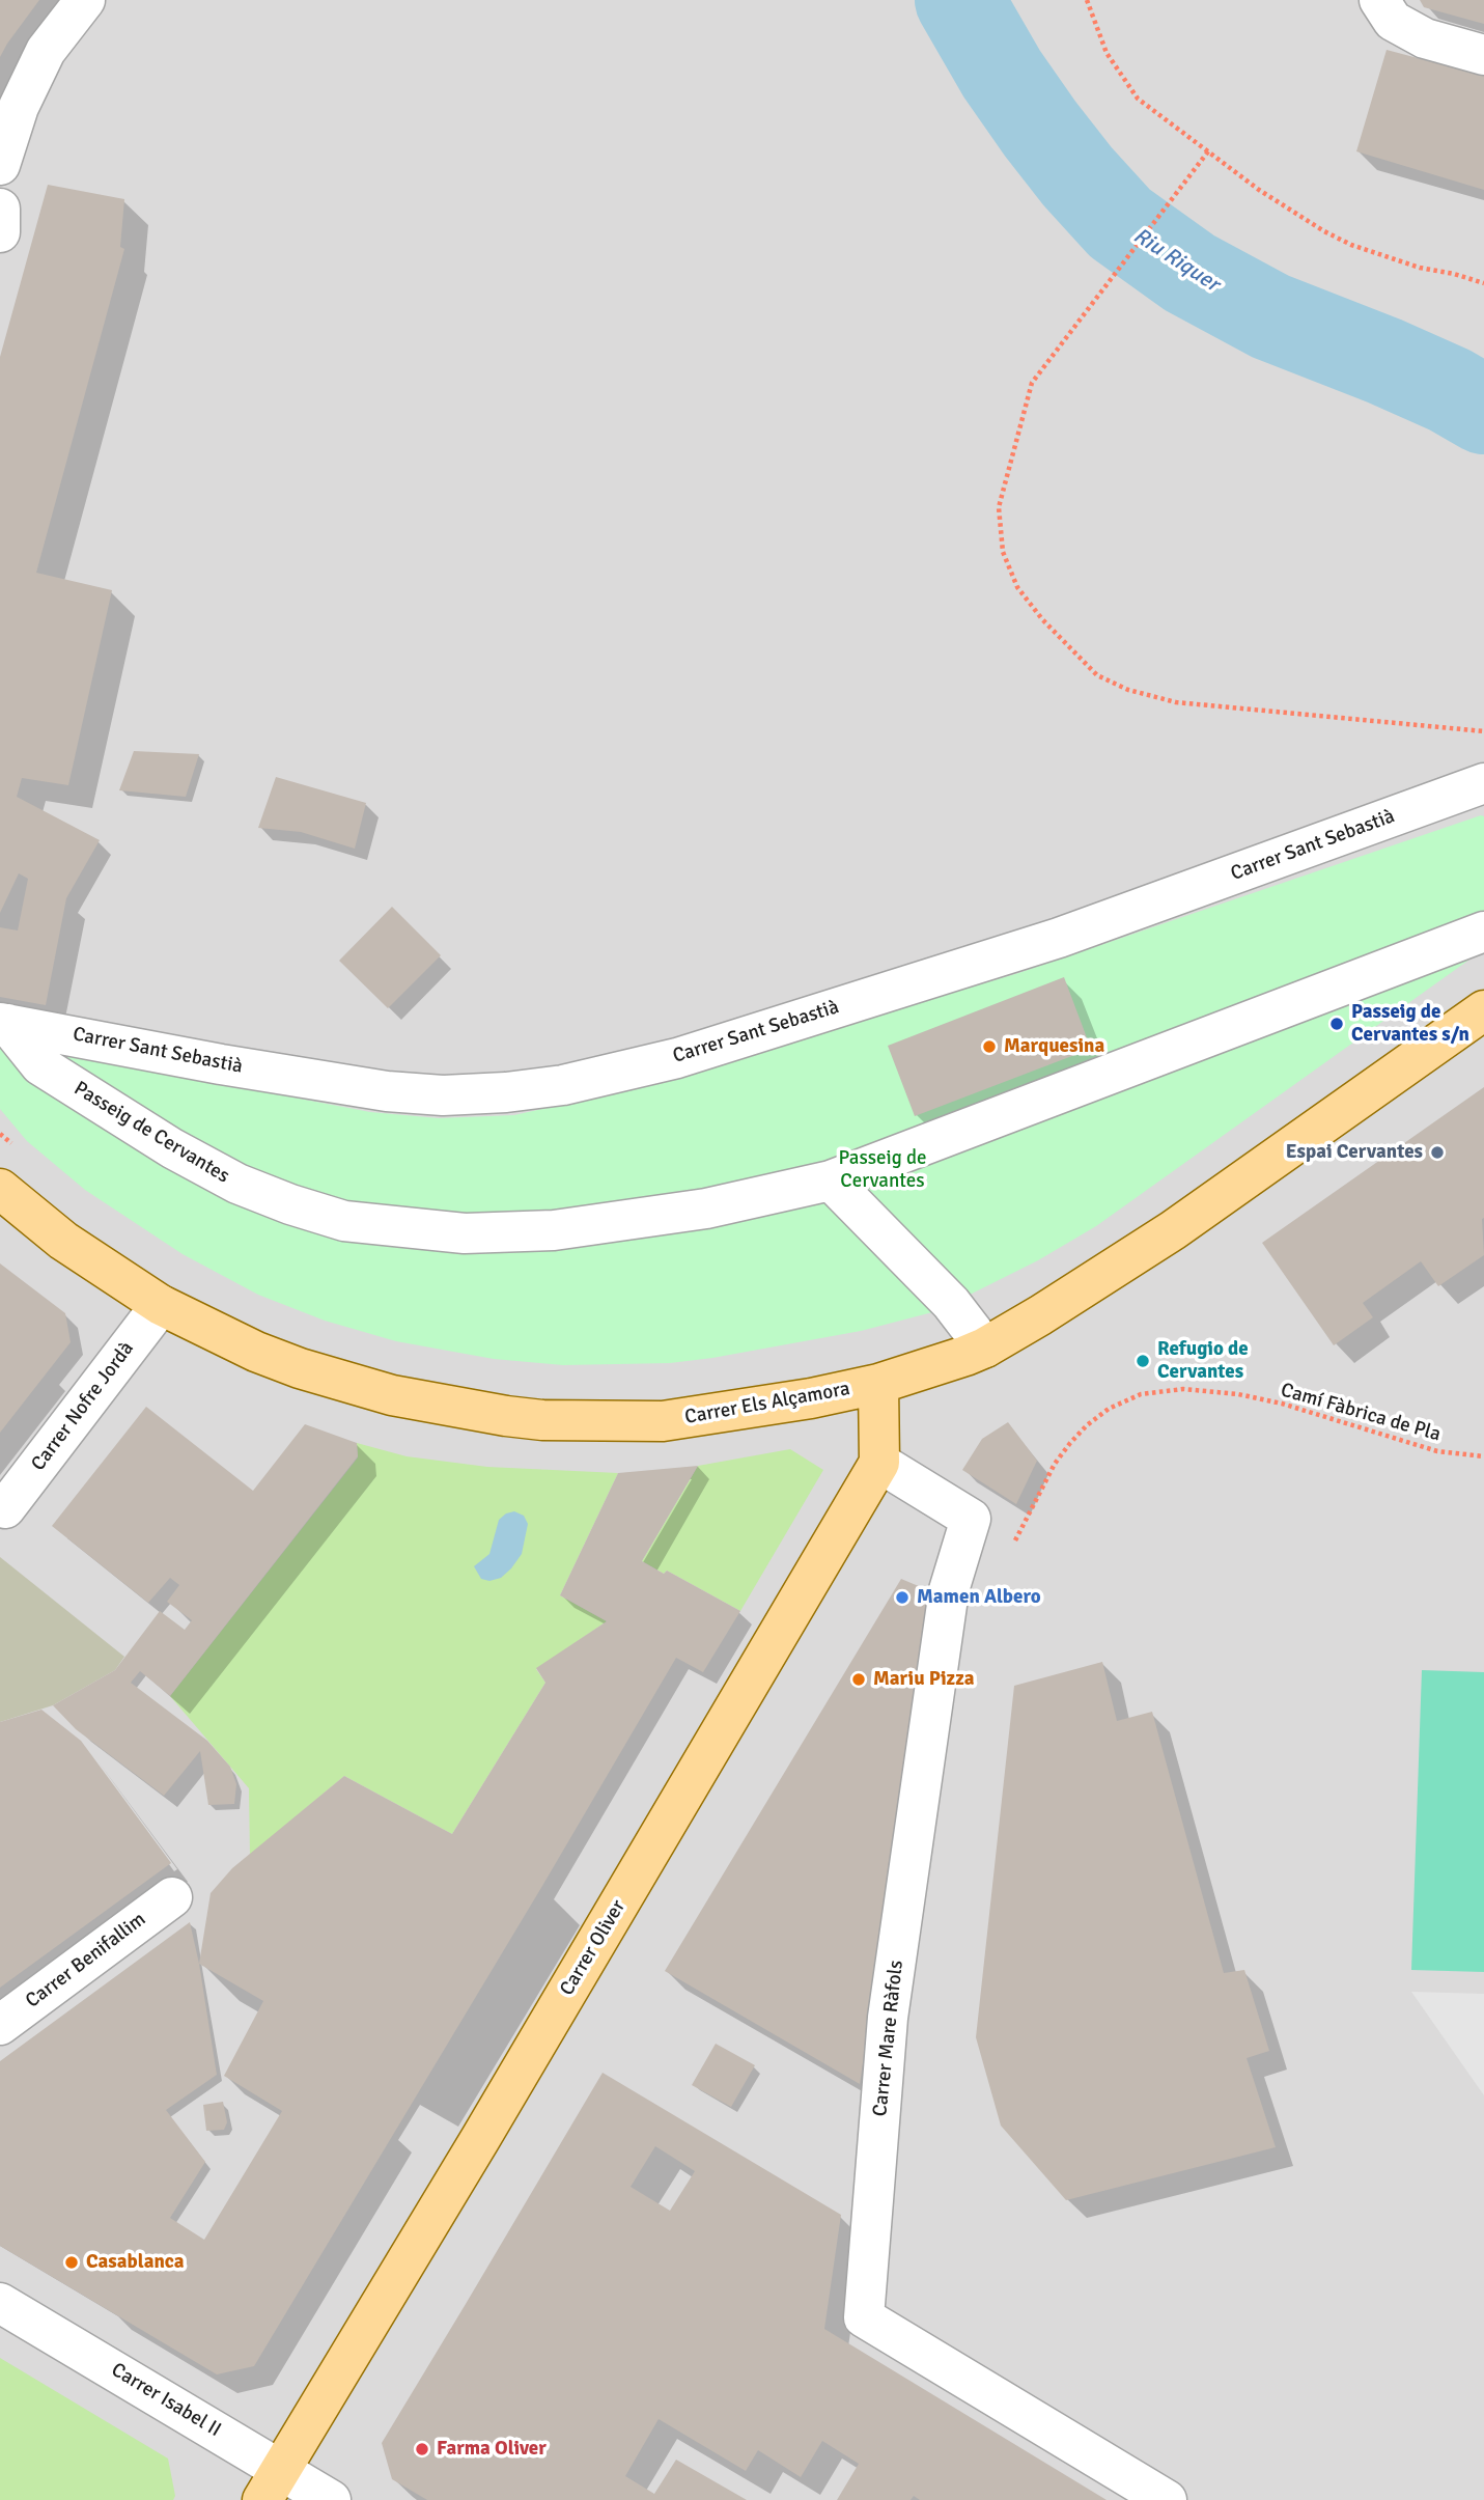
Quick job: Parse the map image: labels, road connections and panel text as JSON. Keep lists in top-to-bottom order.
{
  "streets": {
    "main road": ["Carrer Els Alçamora", "Carrer Oliver"],
    "street": [
      "Carrer Sant Sebastià",
      "Passeig de Cervantes",
      "Carrer Nofre Jordà",
      "Carrer Benifallim",
      "Carrer Mare Ràfols",
      "Carrer Isabel II"
    ],
    "path": ["Camí Fàbrica de Pla"]
  },
  "crossings": [
    ["Carrer Sant Sebastià", "Passeig de Cervantes"],
    ["Carrer Els Alçamora", "Carrer Nofre Jordà"],
    ["Camí Fàbrica de Pla", "Carrer Mare Ràfols"],
    ["Carrer Oliver", "Carrer Isabel II"]
  ],
  "water": ["Riu Riquer"],
  "parks": ["Passeig de Cervantes"],
  "places": [
    "Passeig de Cervantes s/n",
    "Marquesina",
    "Espai Cervantes",
    "Refugio de Cervantes",
    "Mamen Albero",
    "Mariu Pizza",
    "Casablanca",
    "Farma Oliver"
  ]
}
